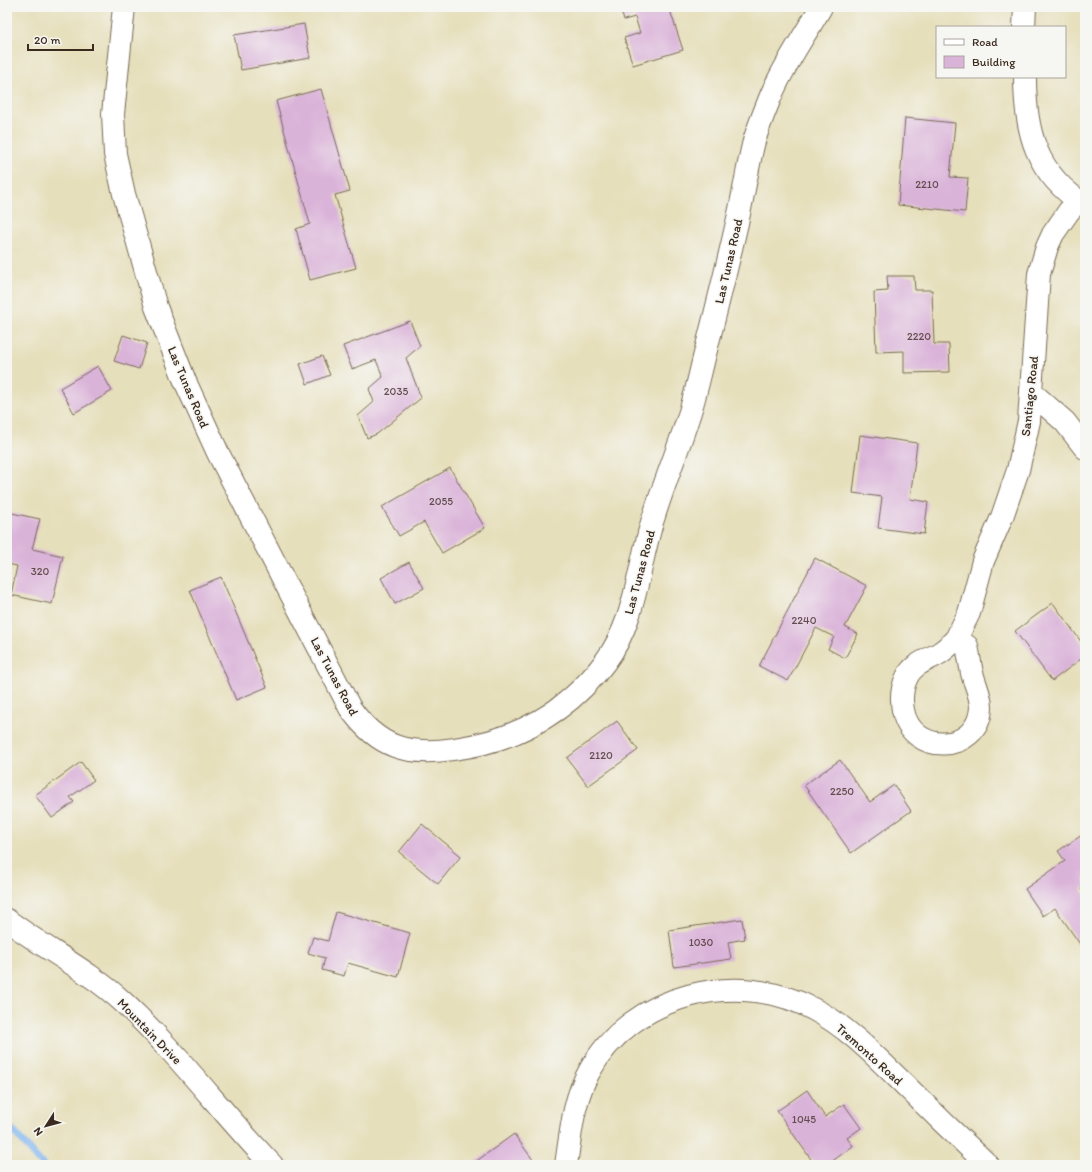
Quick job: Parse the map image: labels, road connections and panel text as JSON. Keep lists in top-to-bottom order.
{
  "streets": {
    "street": [
      "Las Tunas Road",
      "Santiago Road",
      "Mountain Drive",
      "Tremonto Road"
    ]
  },
  "house_numbers": [
    "2210",
    "2220",
    "2035",
    "2055",
    "320",
    "2240",
    "2120",
    "2250",
    "1030",
    "1045"
  ],
  "legend": ["Road", "Building"],
  "scale_bar": "20 m",
  "north": "bottom left"
}
